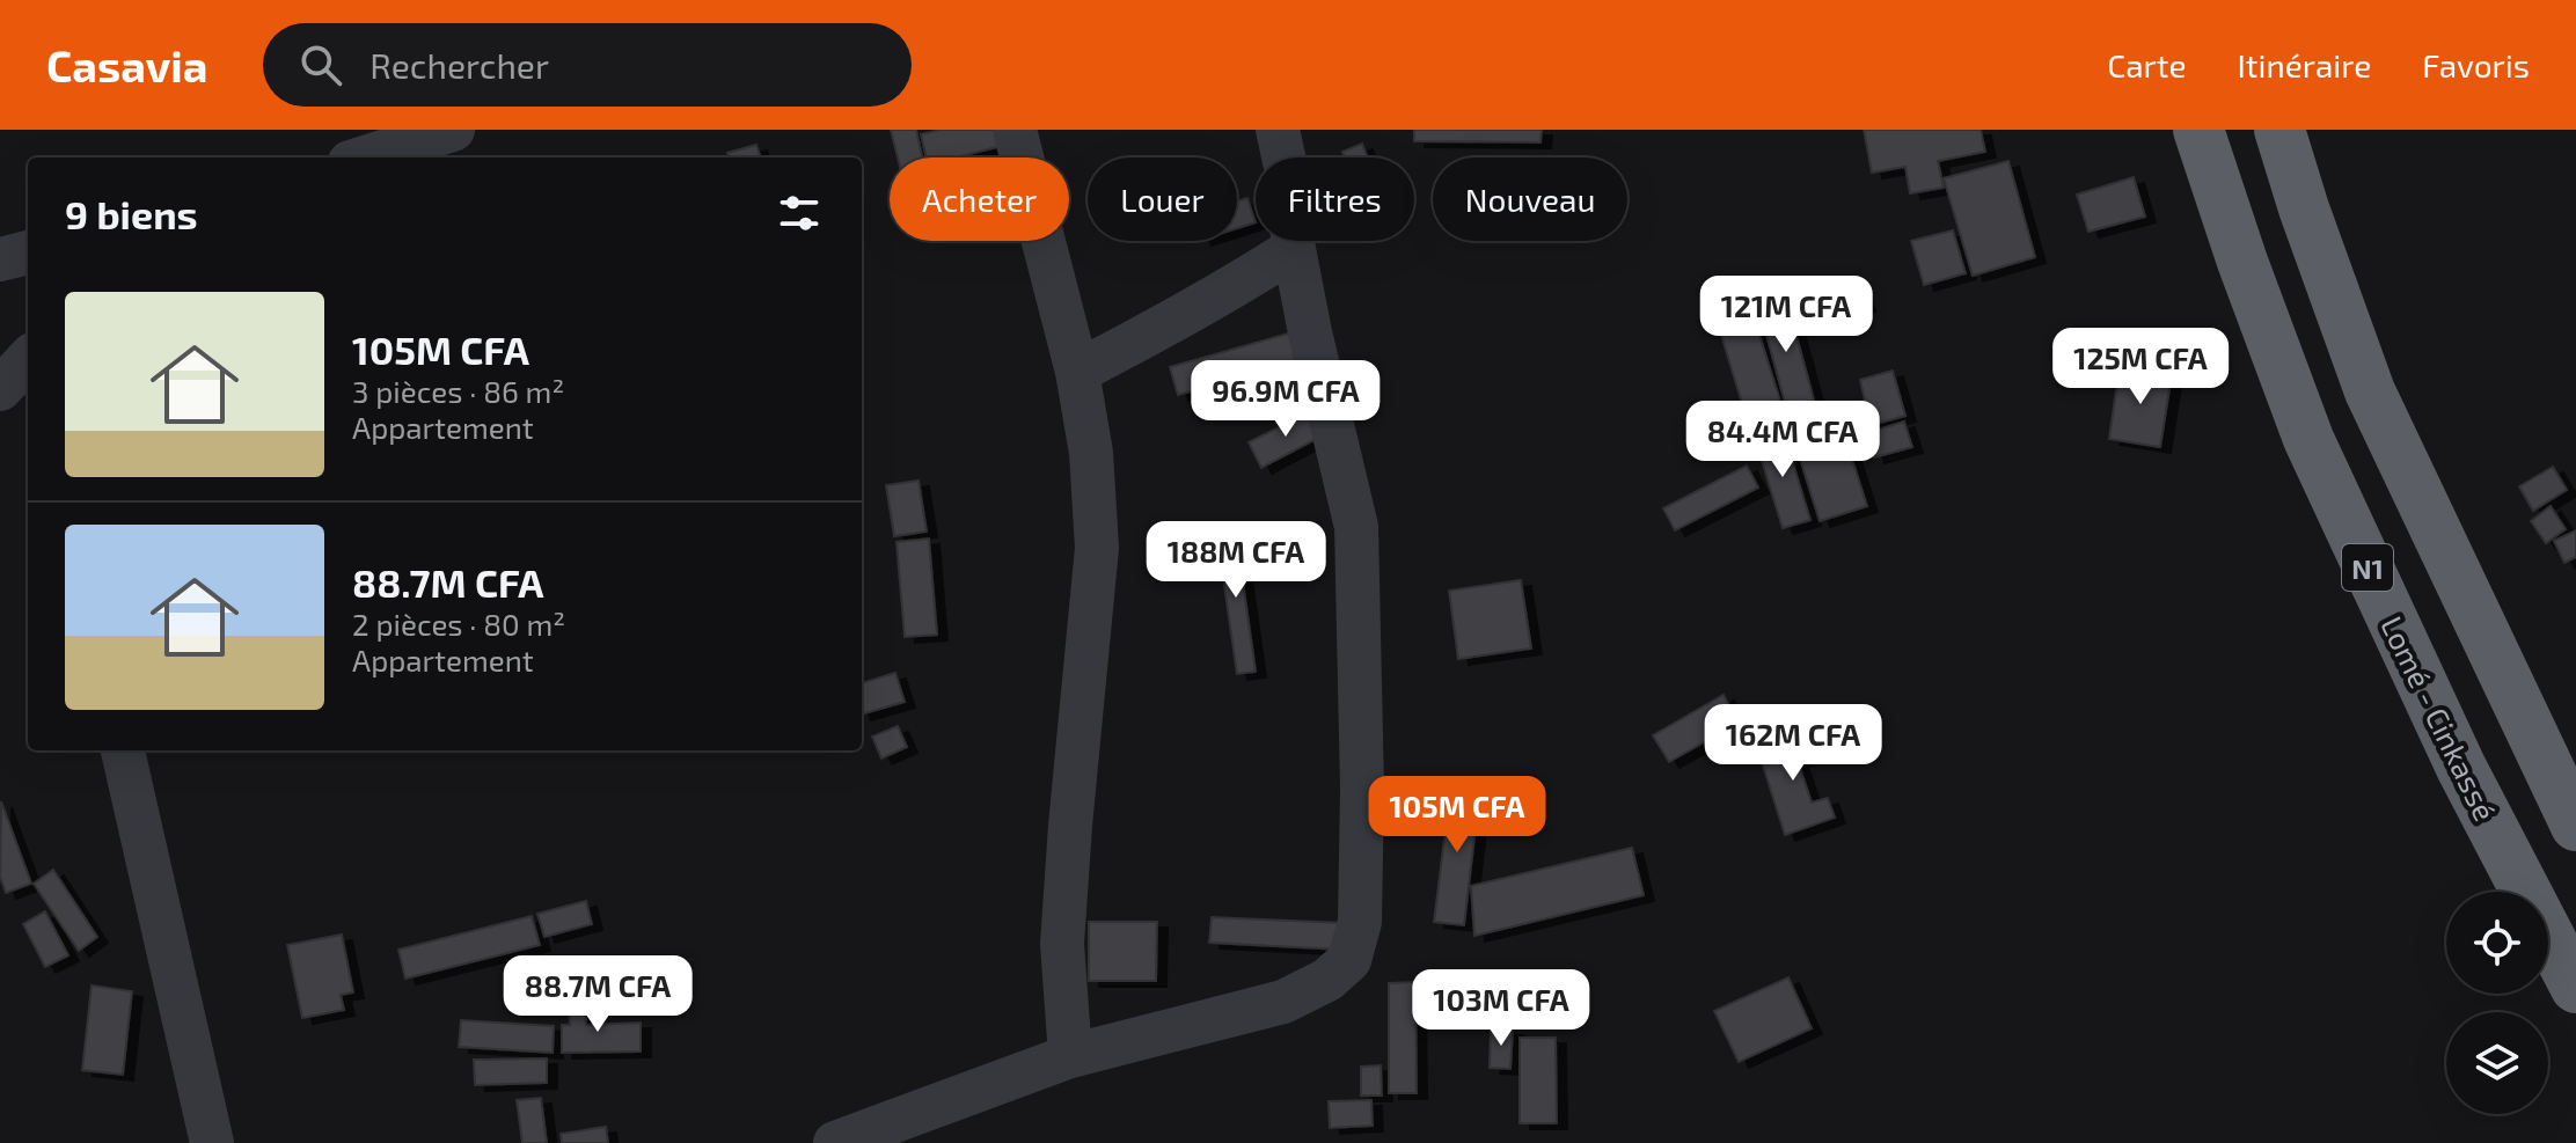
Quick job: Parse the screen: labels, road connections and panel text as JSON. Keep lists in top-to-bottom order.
{
  "streets": {
    "highway": ["N1", "Lomé - Cinkassé"]
  },
  "page": {
    "header": "Casavia",
    "search": "Rechercher",
    "nav": ["Carte", "Itinéraire", "Favoris"],
    "chip": [
      "Acheter",
      "Louer",
      "Filtres",
      "Nouveau"
    ],
    "heading": "9 biens",
    "list": [
      {
        "name": "105M CFA",
        "note": "3 pièces · 86 m² · Appartement"
      },
      {
        "name": "88.7M CFA",
        "note": "2 pièces · 80 m² · Appartement"
      }
    ],
    "price": [
      "121M CFA",
      "125M CFA",
      "96.9M CFA",
      "84.4M CFA",
      "188M CFA",
      "162M CFA",
      "105M CFA",
      "88.7M CFA",
      "103M CFA"
    ]
  }
}
